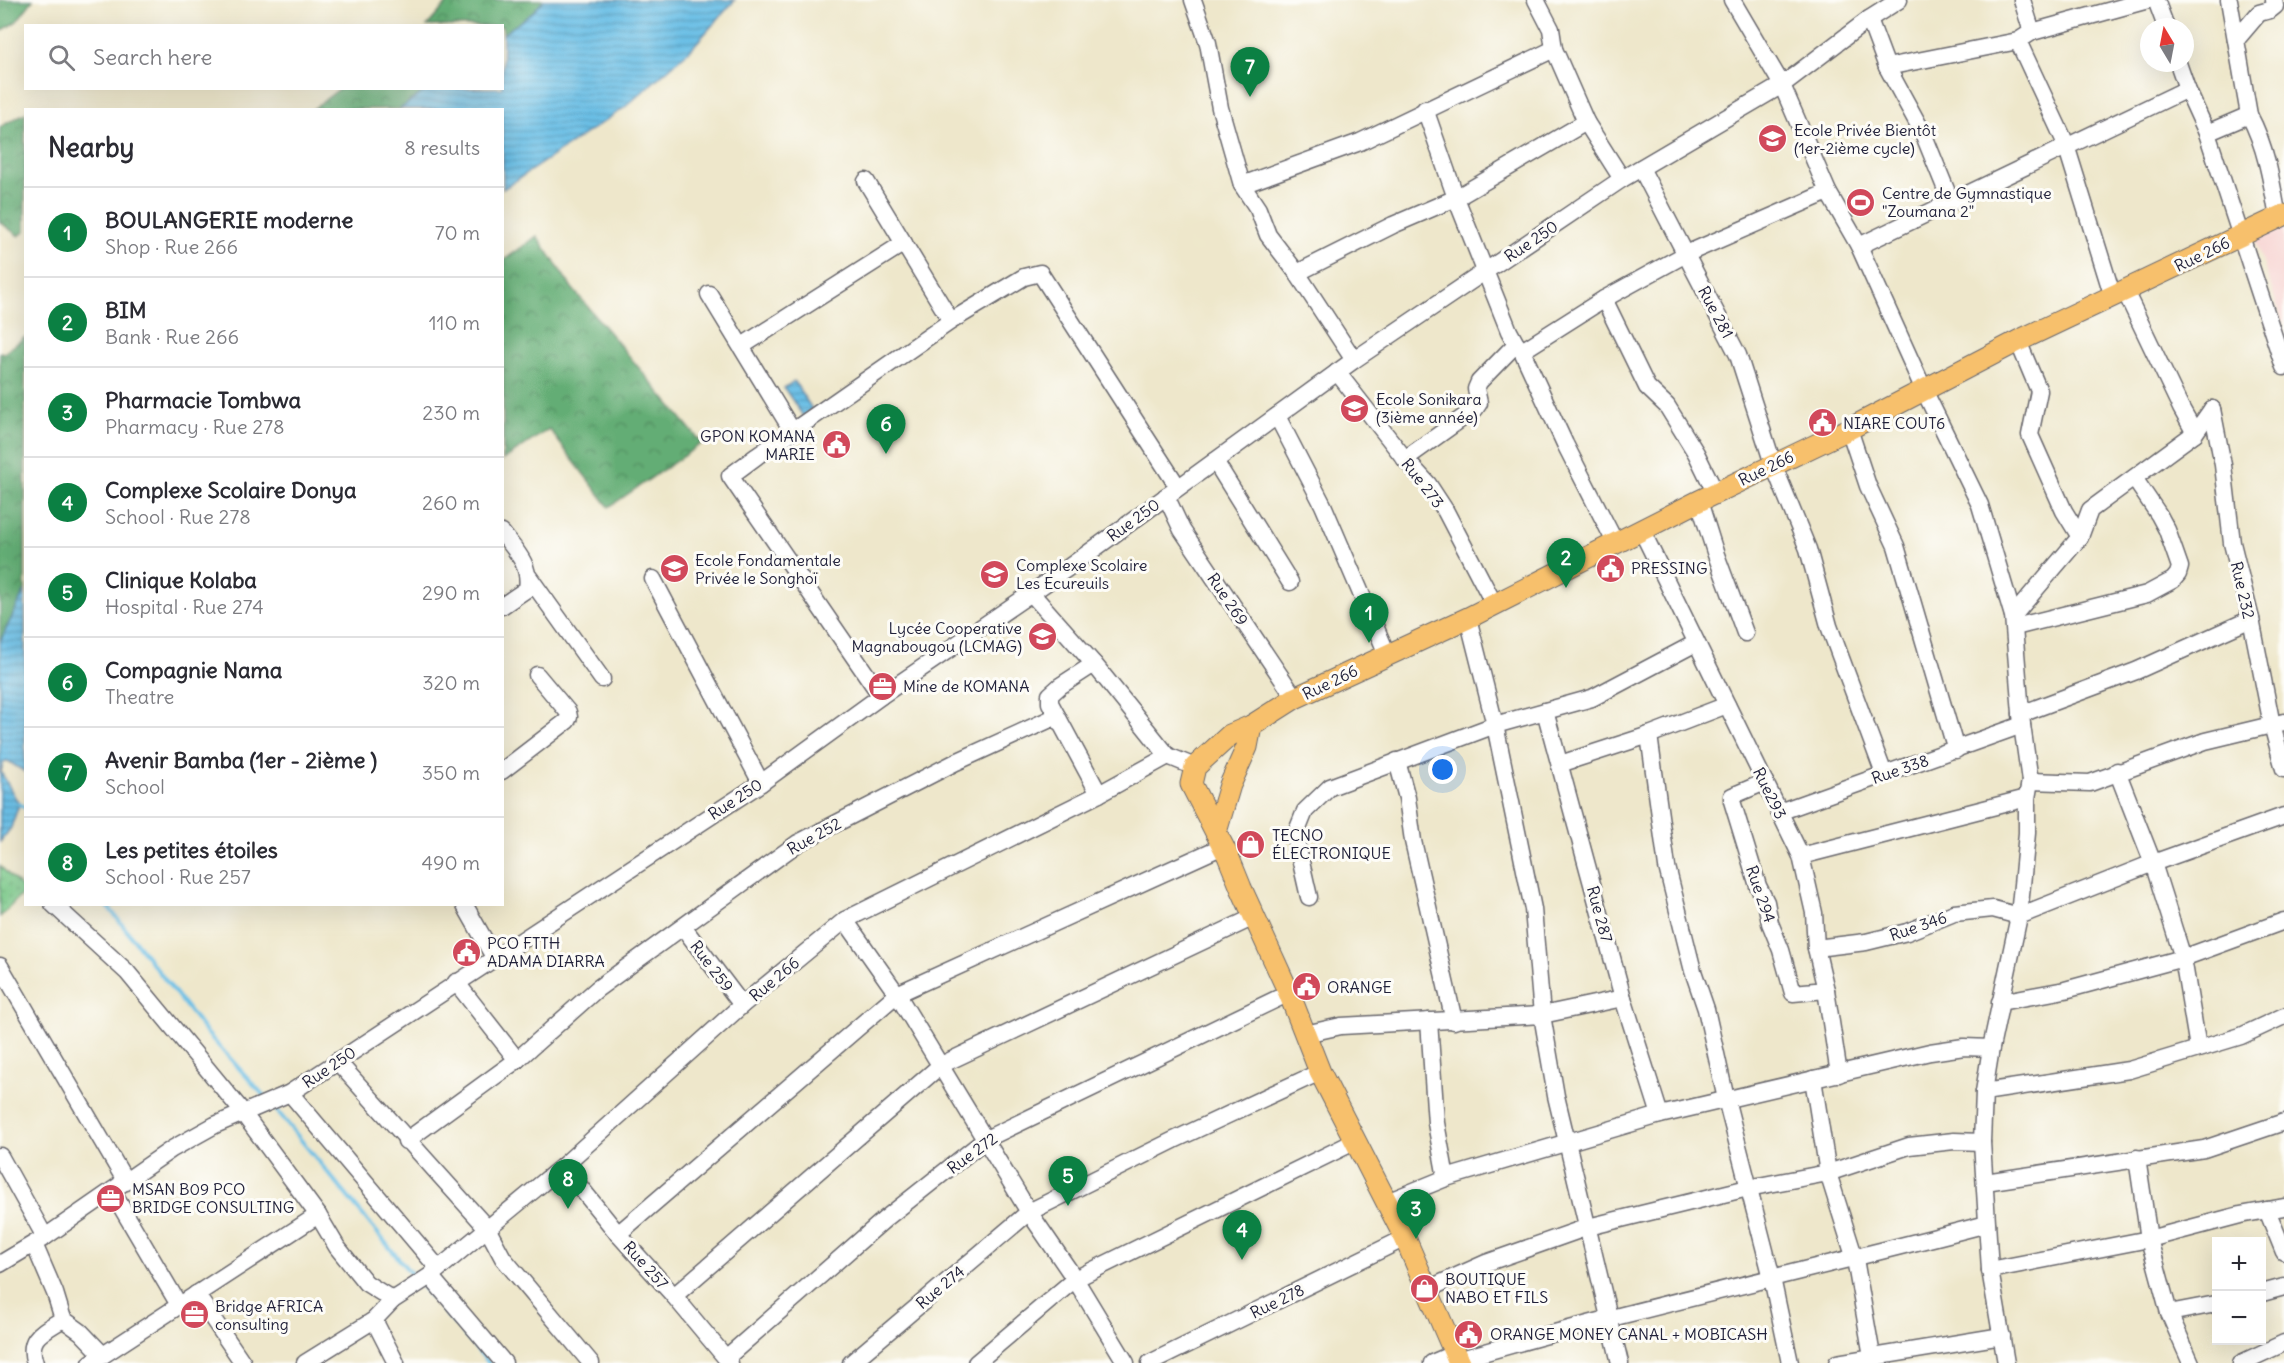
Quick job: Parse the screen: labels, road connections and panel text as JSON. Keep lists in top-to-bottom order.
{
  "streets": {
    "main road": ["Rue 266"],
    "street": [
      "Rue 250",
      "Rue 281",
      "Rue 273",
      "Rue 232",
      "Rue 269",
      "Rue 338",
      "Rue293",
      "Rue 252",
      "Rue 294",
      "Rue 287",
      "Rue 346",
      "Rue 259",
      "Rue 272",
      "Rue 257",
      "Rue 274",
      "Rue 278"
    ]
  },
  "crossings": [
    ["Rue 250", "Rue 281"],
    ["Rue 250", "Rue 273"],
    ["Rue 250", "Rue 269"],
    ["Rue 266", "Rue 281"],
    ["Rue 266", "Rue 273"],
    ["Rue 266", "Rue 269"],
    ["Rue 266", "Rue293"],
    ["Rue 266", "Rue 259"],
    ["Rue 266", "Rue 257"],
    ["Rue 281", "Rue 338"],
    ["Rue 232", "Rue 338"],
    ["Rue 338", "Rue293"],
    ["Rue293", "Rue 294"],
    ["Rue293", "Rue 346"],
    ["Rue 252", "Rue 259"],
    ["Rue 272", "Rue 257"]
  ],
  "places": {
    "school or university": [
      "Ecole Privée Bientôt (1er-2ième cycle)",
      "Ecole Sonikara (3ième année)",
      "Ecole Fondamentale Privée le Songhoï",
      "Complexe Scolaire Les Ecureuils",
      "Lycée Cooperative Magnabougou (LCMAG)"
    ],
    "sports": ["Centre de Gymnastique \"Zoumana 2\""],
    "public building": [
      "NIARE COUT6",
      "GPON KOMANA MARIE",
      "PRESSING",
      "PCO FTTH ADAMA DIARRA",
      "ORANGE",
      "ORANGE MONEY CANAL + MOBICASH"
    ],
    "office": ["Mine de KOMANA", "MSAN B09 PCO BRIDGE CONSULTING", "Bridge AFRICA consulting"],
    "shop": ["TECNO ÉLECTRONIQUE", "BOUTIQUE NABO ET FILS"]
  },
  "north": "top",
  "page": {
    "search": "Search here",
    "pins": [
      "7",
      "6",
      "2",
      "1",
      "5",
      "8",
      "3",
      "4"
    ],
    "heading": ["Nearby", "8 results"],
    "list": [
      {
        "mark": "1",
        "name": "BOULANGERIE moderne",
        "note": "Shop · Rue 266",
        "value": "70 m"
      },
      {
        "mark": "2",
        "name": "BIM",
        "note": "Bank · Rue 266",
        "value": "110 m"
      },
      {
        "mark": "3",
        "name": "Pharmacie Tombwa",
        "note": "Pharmacy · Rue 278",
        "value": "230 m"
      },
      {
        "mark": "4",
        "name": "Complexe Scolaire Donya",
        "note": "School · Rue 278",
        "value": "260 m"
      },
      {
        "mark": "5",
        "name": "Clinique Kolaba",
        "note": "Hospital · Rue 274",
        "value": "290 m"
      },
      {
        "mark": "6",
        "name": "Compagnie Nama",
        "note": "Theatre",
        "value": "320 m"
      },
      {
        "mark": "7",
        "name": "Avenir Bamba (1er - 2ième )",
        "note": "School",
        "value": "350 m"
      },
      {
        "mark": "8",
        "name": "Les petites étoiles",
        "note": "School · Rue 257",
        "value": "490 m"
      }
    ],
    "map_buttons": ["+", "−"]
  }
}
